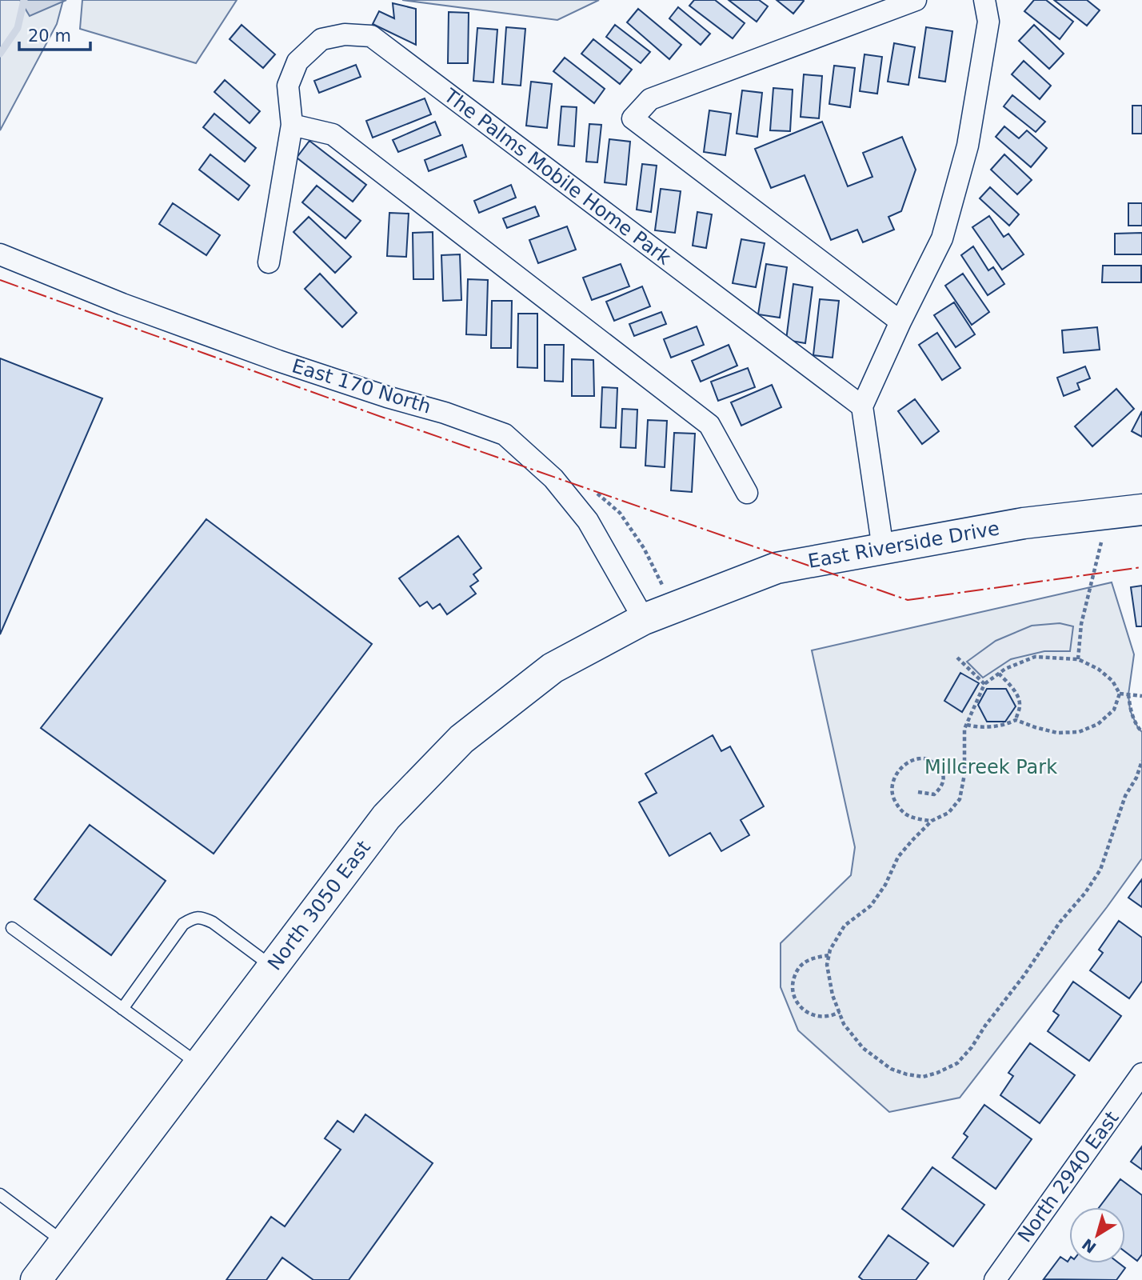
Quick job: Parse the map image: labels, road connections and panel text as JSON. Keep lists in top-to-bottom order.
{
  "streets": {
    "main road": ["East Riverside Drive", "North 3050 East"],
    "street": ["The Palms Mobile Home Park", "East 170 North", "North 2940 East"]
  },
  "crossings": [
    ["East 170 North", "North 3050 East"],
    ["East Riverside Drive", "North 3050 East"]
  ],
  "parks": ["Millcreek Park"],
  "scale_bar": "20 m",
  "north": "bottom left"
}
